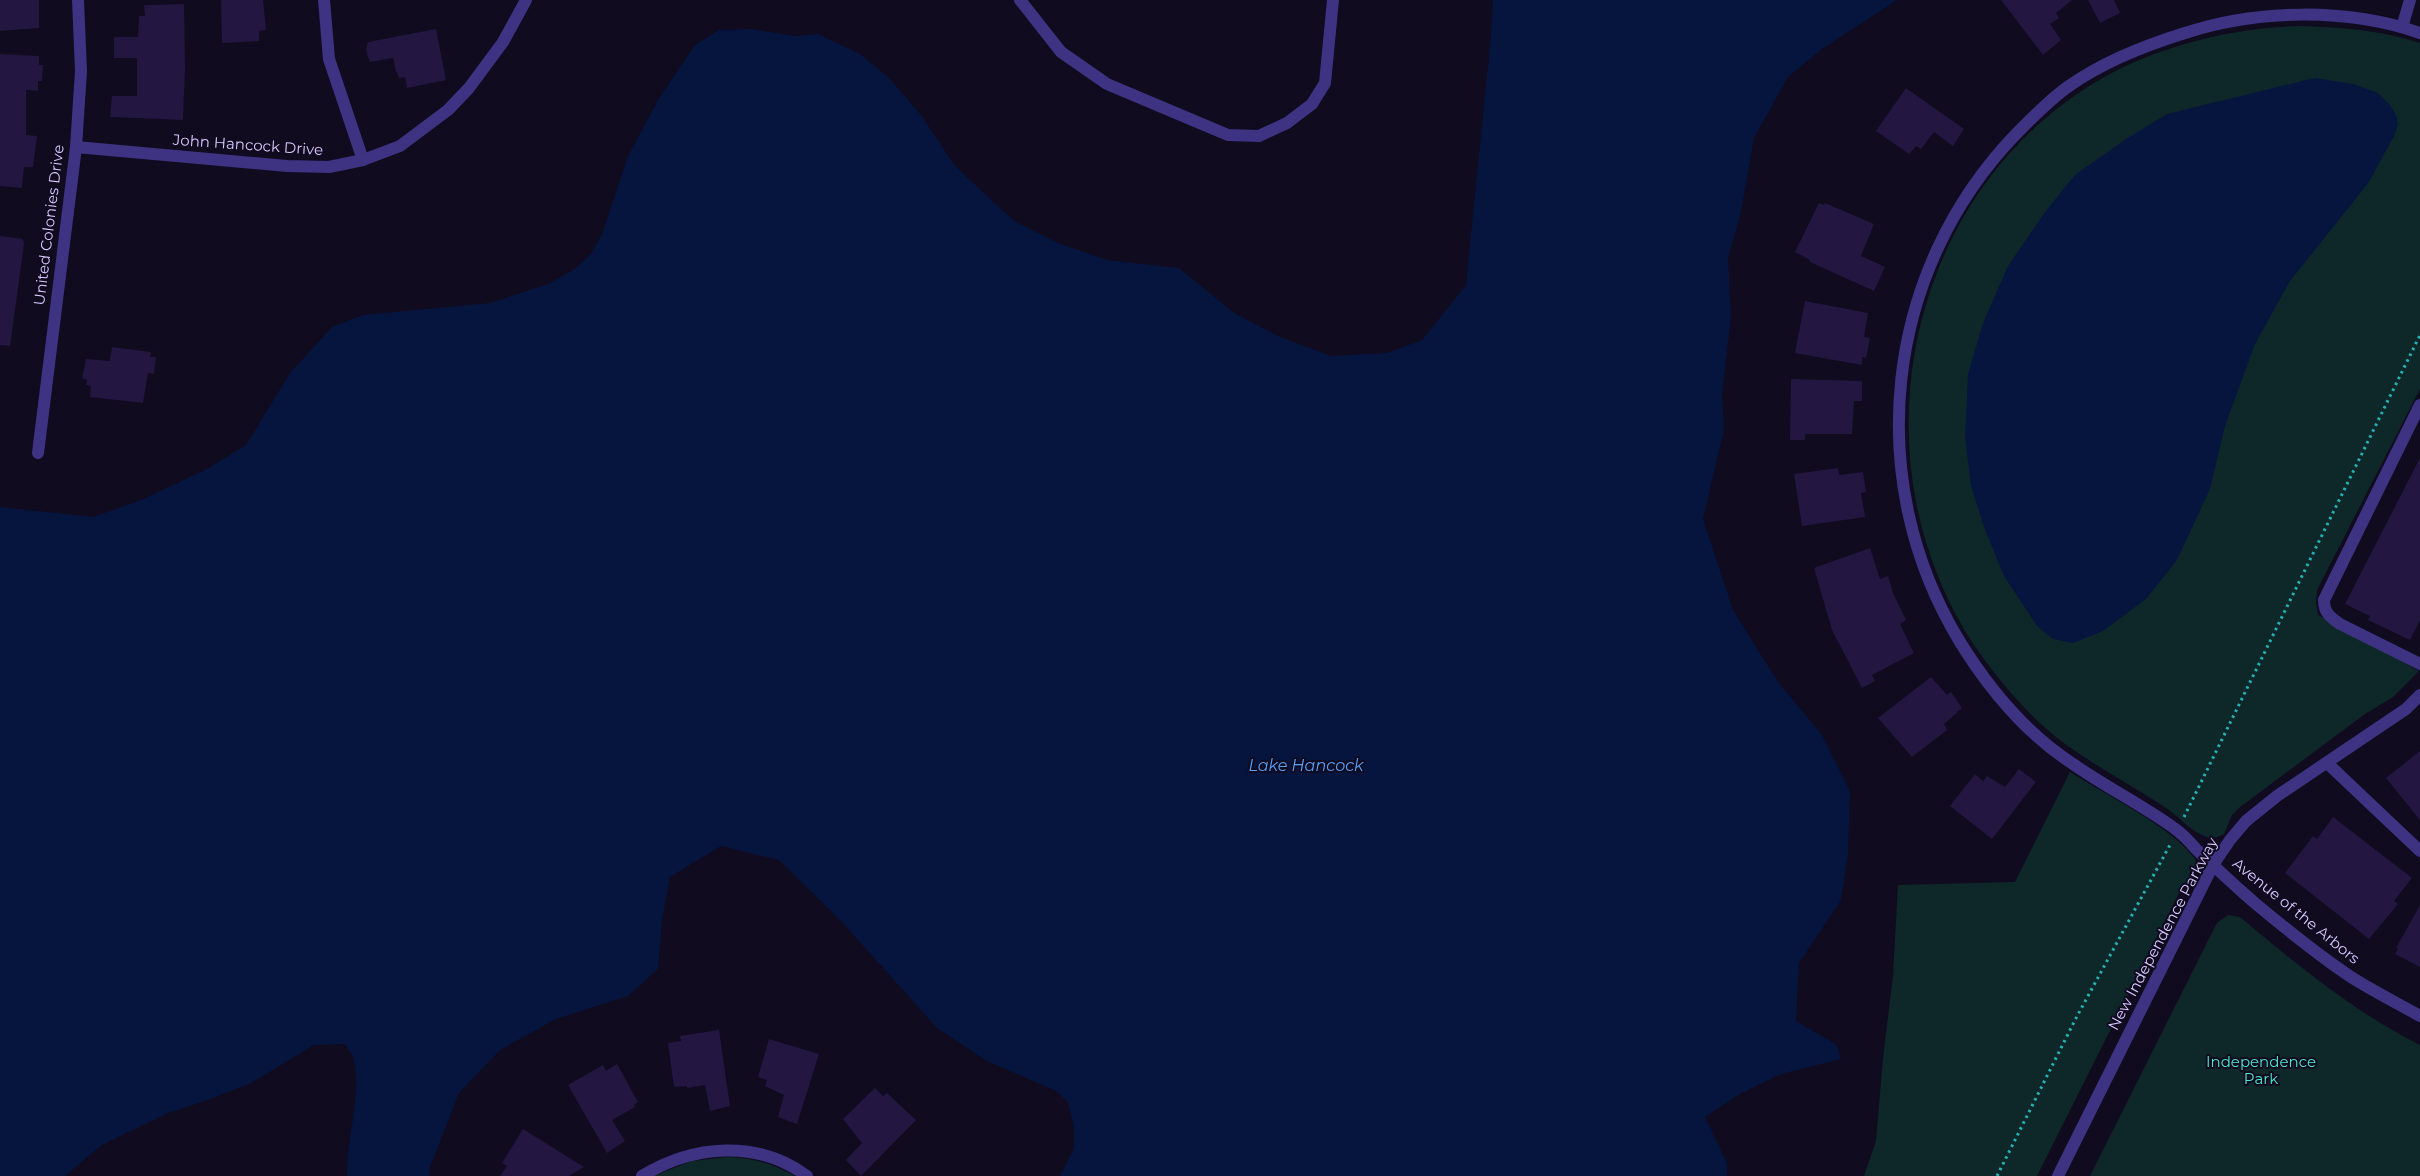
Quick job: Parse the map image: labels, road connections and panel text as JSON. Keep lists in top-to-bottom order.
{
  "streets": {
    "street": [
      "John Hancock Drive",
      "United Colonies Drive",
      "Avenue of the Arbors",
      "New Independence Parkway"
    ]
  },
  "crossings": [
    ["John Hancock Drive", "United Colonies Drive"],
    ["Avenue of the Arbors", "New Independence Parkway"]
  ],
  "water": ["Lake Hancock"],
  "parks": ["Independence Park"]
}
